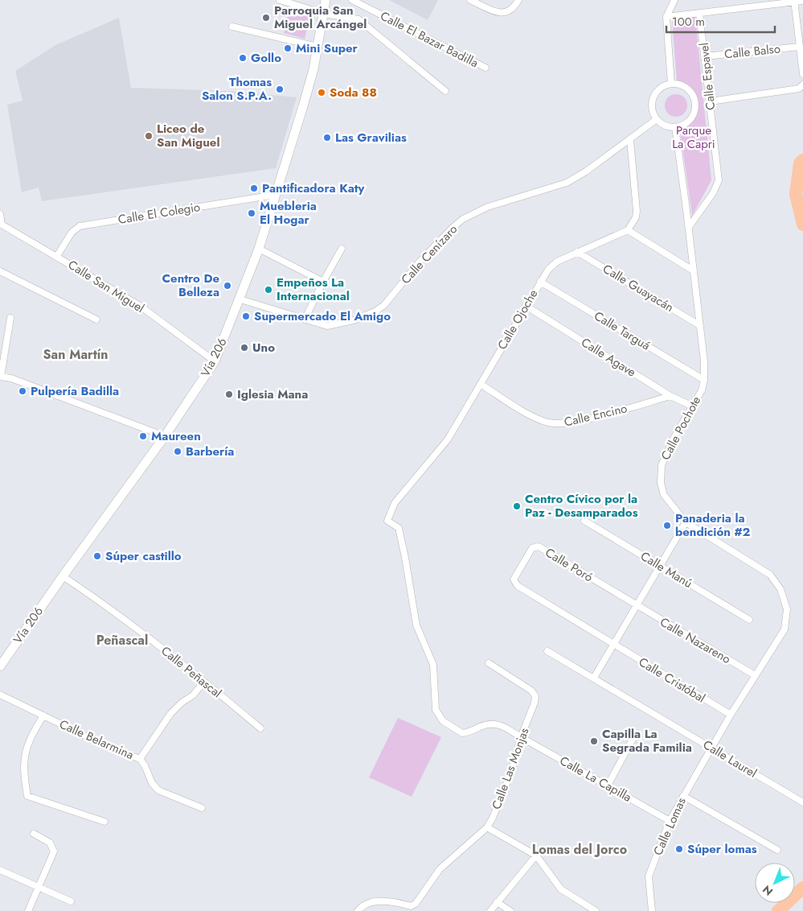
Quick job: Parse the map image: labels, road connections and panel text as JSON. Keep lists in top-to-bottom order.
{
  "streets": {
    "main road": ["Vía 206"],
    "street": [
      "Calle El Bazar Badilla",
      "Calle Balso",
      "Calle Espavel",
      "Calle El Colegio",
      "Calle Cenízaro",
      "Calle San Miguel",
      "Calle Guayacán",
      "Calle Ojoche",
      "Calle Targuá",
      "Calle Agave",
      "Calle Encino",
      "Calle Pochote",
      "Calle Poró",
      "Calle Manú",
      "Calle Nazareno",
      "Calle Peñascal",
      "Calle Cristóbal",
      "Calle Belarmina",
      "Calle Laurel",
      "Calle Las Monjas",
      "Calle La Capilla",
      "Calle Lomas"
    ]
  },
  "crossings": [
    ["Calle Balso", "Calle Espavel"],
    ["Calle Espavel", "Calle Pochote"],
    ["Calle El Colegio", "Calle San Miguel"],
    ["Calle El Colegio", "Vía 206"],
    ["Calle Cenízaro", "Vía 206"],
    ["Calle Cenízaro", "Calle Pochote"],
    ["Calle San Miguel", "Vía 206"],
    ["Calle Guayacán", "Calle Ojoche"],
    ["Calle Guayacán", "Calle Pochote"],
    ["Calle Ojoche", "Calle Targuá"],
    ["Calle Ojoche", "Calle Agave"],
    ["Calle Ojoche", "Calle Encino"],
    ["Calle Ojoche", "Calle La Capilla"],
    ["Calle Targuá", "Calle Pochote"],
    ["Vía 206", "Calle Peñascal"],
    ["Calle Agave", "Calle Encino"],
    ["Calle Agave", "Calle Pochote"],
    ["Calle Pochote", "Calle Nazareno"],
    ["Calle Pochote", "Calle Cristóbal"],
    ["Calle Pochote", "Calle Laurel"],
    ["Calle Pochote", "Calle Lomas"],
    ["Calle Poró", "Calle Nazareno"],
    ["Calle Poró", "Calle Cristóbal"],
    ["Calle Laurel", "Calle Lomas"],
    ["Calle Las Monjas", "Calle La Capilla"],
    ["Calle La Capilla", "Calle Lomas"]
  ],
  "districts": ["San Martín", "Peñascal", "Lomas del Jorco"],
  "parks": ["Parque La Capri"],
  "places": [
    "Parroquia San Miguel Arcángel",
    "Mini Super",
    "Gollo",
    "Thomas Salon S.P.A.",
    "Soda 88",
    "Liceo de San Miguel",
    "Las Gravilias",
    "Pantificadora Katy",
    "Muebleria El Hogar",
    "Centro De Belleza",
    "Empeños La Internacional",
    "Supermercado El Amigo",
    "Uno",
    "Pulpería Badilla",
    "Iglesia Mana",
    "Maureen",
    "Barbería",
    "Centro Cívico por la Paz - Desamparados",
    "Panaderia la bendición #2",
    "Súper castillo",
    "Capilla La Segrada Familia",
    "Súper lomas"
  ],
  "scale_bar": "100 m",
  "north": "bottom left"
}
